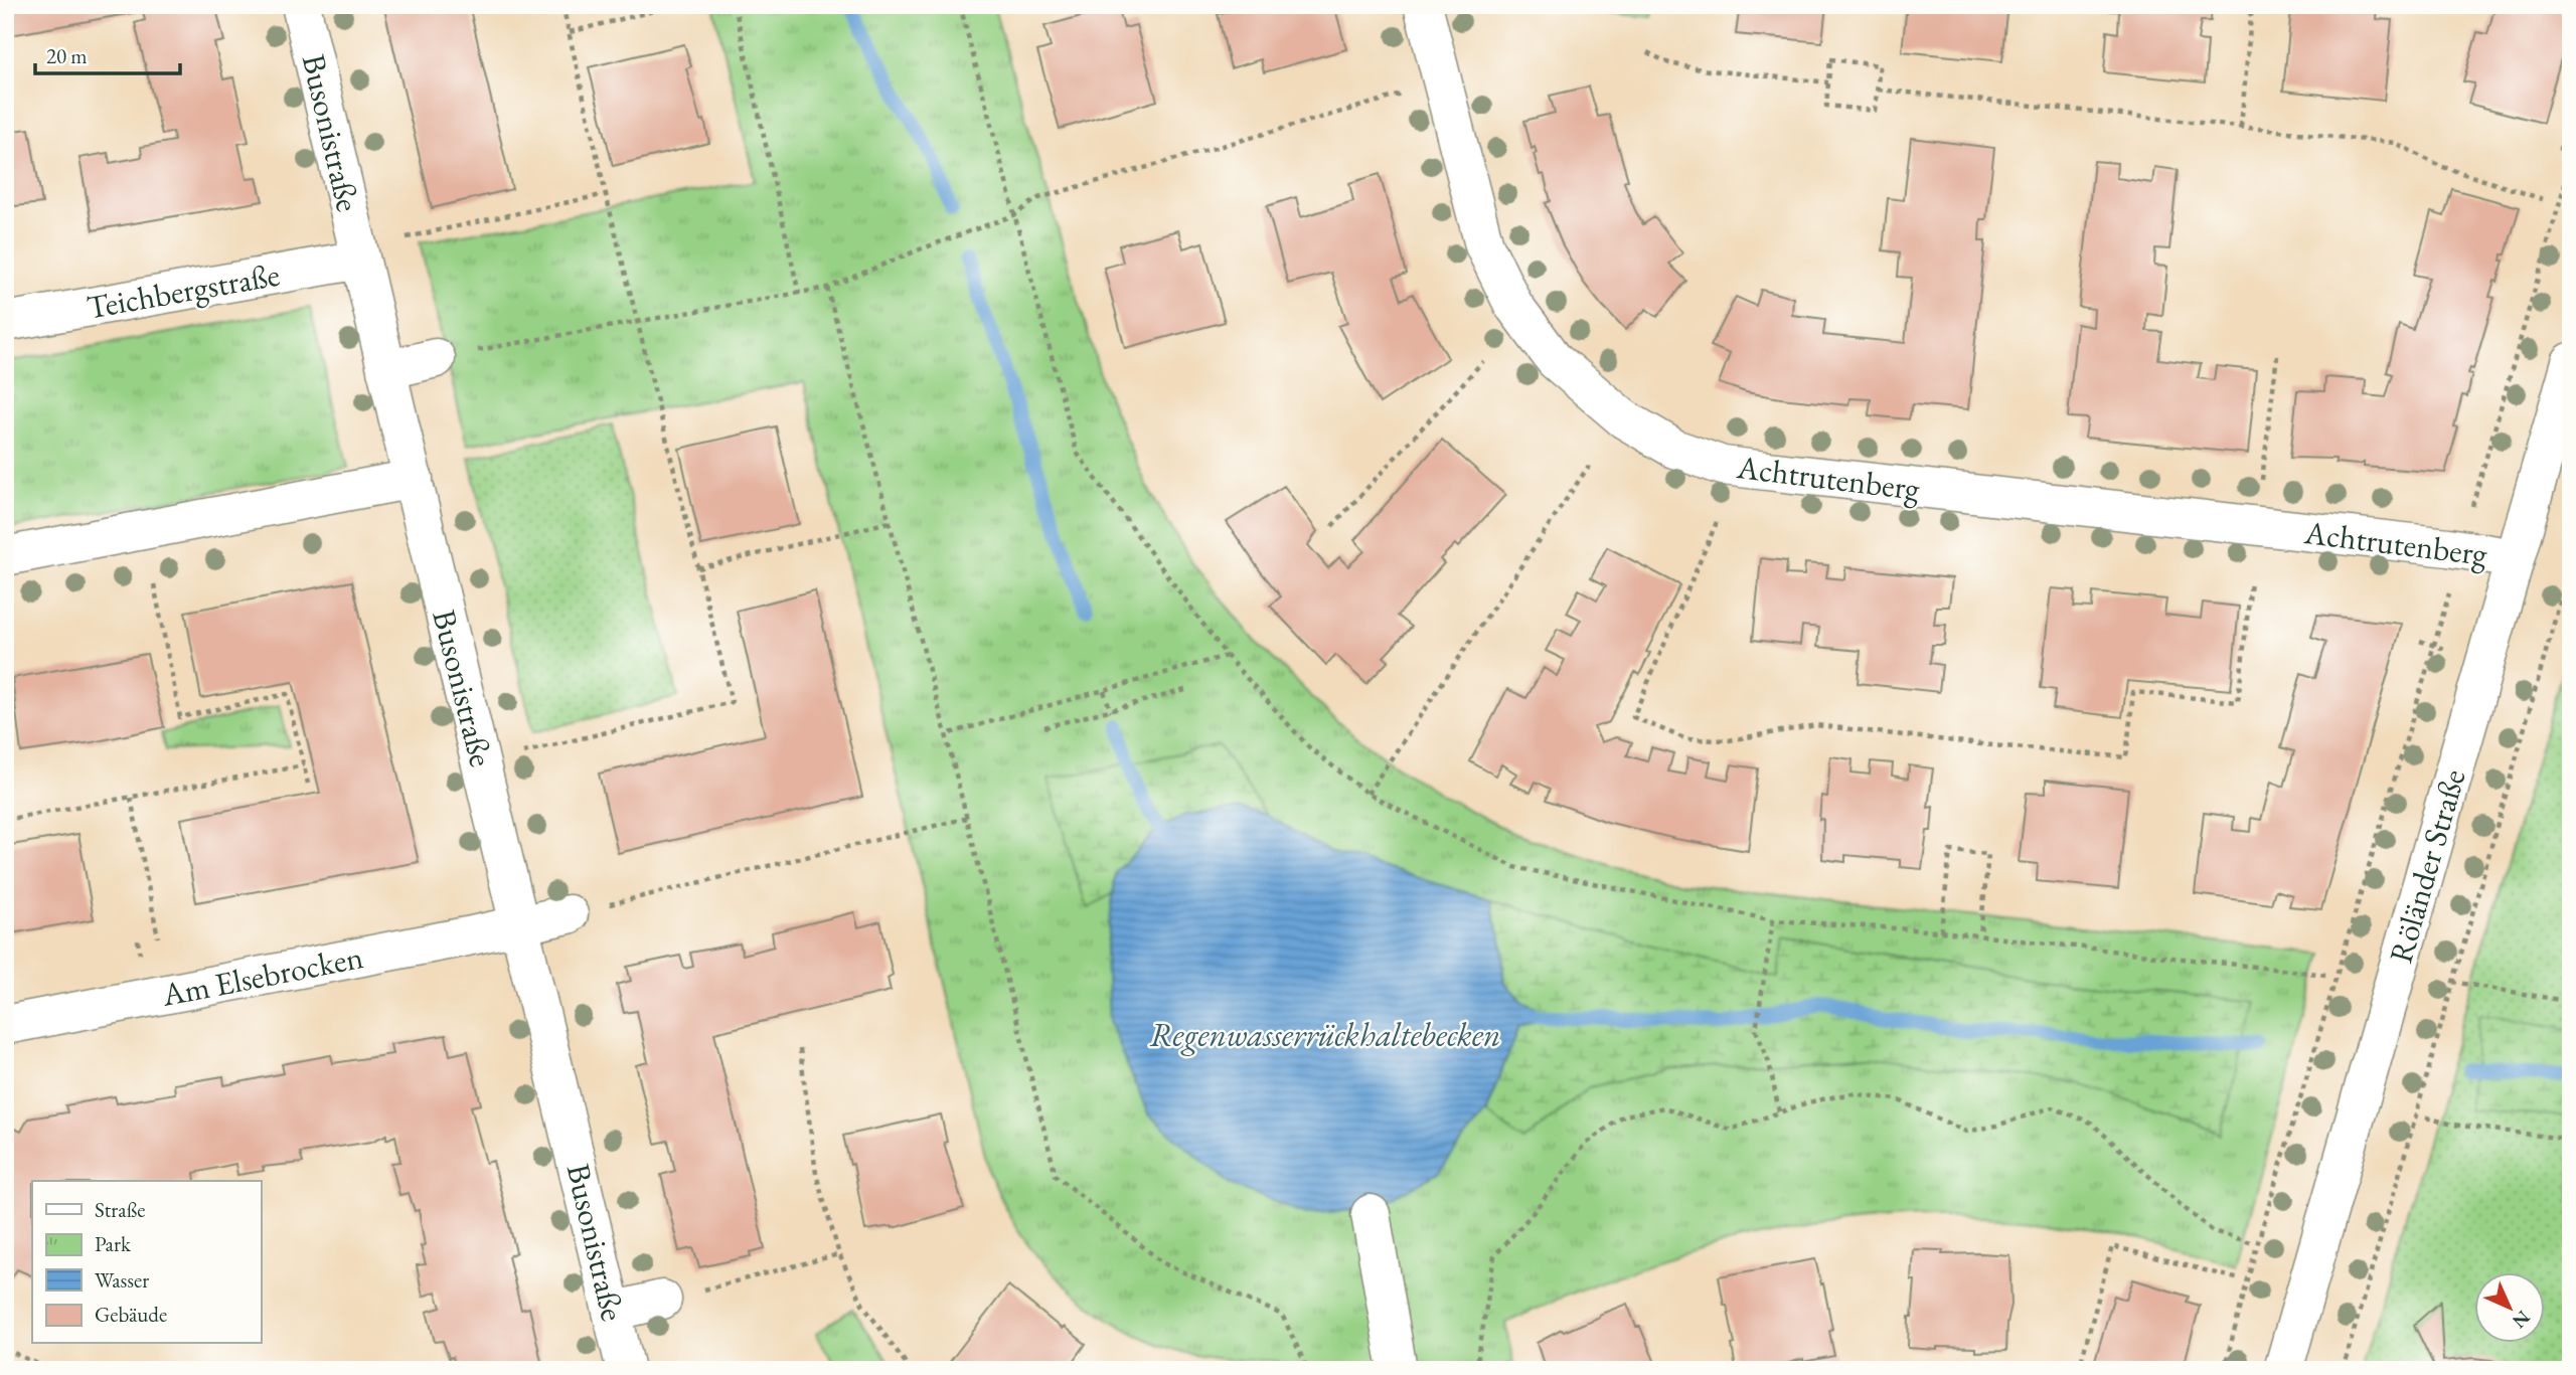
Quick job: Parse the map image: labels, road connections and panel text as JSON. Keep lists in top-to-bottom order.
{
  "streets": {
    "street": [
      "Busonistraße",
      "Teichbergstraße",
      "Achtrutenberg",
      "Röländer Straße",
      "Am Elsebrocken"
    ]
  },
  "crossings": [
    ["Busonistraße", "Teichbergstraße"],
    ["Busonistraße", "Am Elsebrocken"],
    ["Achtrutenberg", "Röländer Straße"]
  ],
  "water": ["Regenwasserrückhaltebecken"],
  "legend": [
    "Straße",
    "Park",
    "Wasser",
    "Gebäude"
  ],
  "scale_bar": "20 m",
  "north": "bottom right"
}
